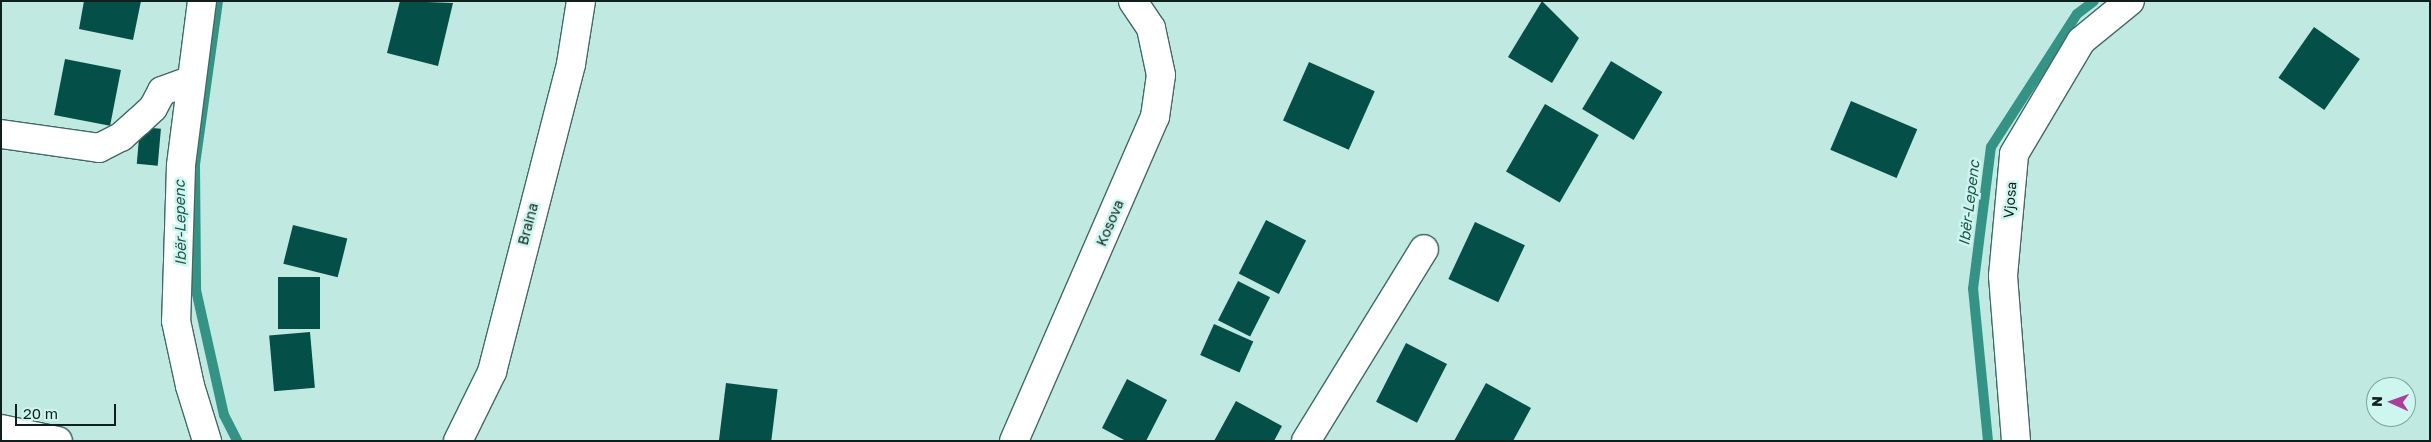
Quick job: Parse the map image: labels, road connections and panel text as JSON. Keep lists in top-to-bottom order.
{
  "streets": {
    "street": ["Vjosa", "Kosova", "Braina"]
  },
  "water": ["Ibër-Lepenc"],
  "scale_bar": "20 m",
  "north": "left"
}
